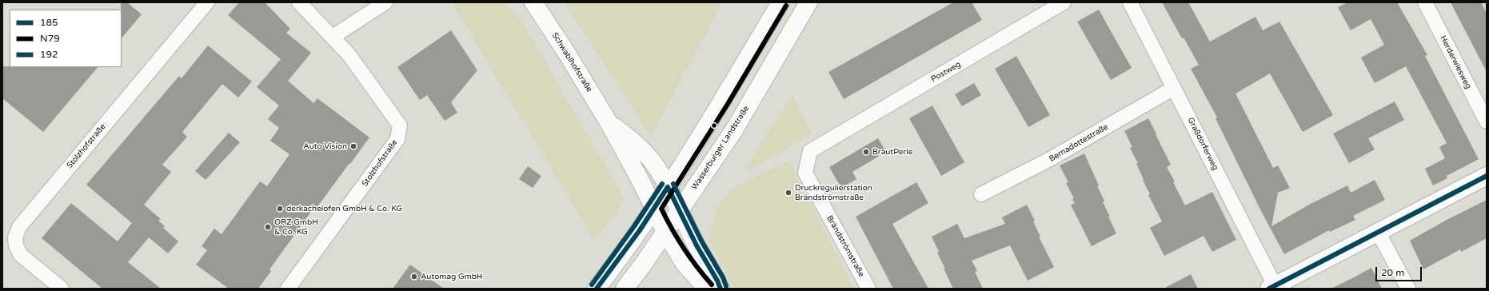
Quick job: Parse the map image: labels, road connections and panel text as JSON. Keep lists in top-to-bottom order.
{
  "streets": {
    "street": [
      "Schwablhofstraße",
      "Herderwiesweg",
      "Postweg",
      "Bernadottestraße",
      "Graßdorferweg",
      "Stolzhofstraße",
      "Wasserburger Landstraße",
      "Brändströmstraße"
    ]
  },
  "crossings": [
    ["Schwablhofstraße", "Wasserburger Landstraße"],
    ["Postweg", "Brändströmstraße"],
    ["Bernadottestraße", "Graßdorferweg"]
  ],
  "places": [
    "Auto Vision",
    "BrautPerle",
    "Druckregulierstation Brändströmstraße",
    "derkachelofen GmbH & Co. KG",
    "ORZ GmbH & Co. KG",
    "Automag GmbH"
  ],
  "lines": ["transit line N79", "transit line 185", "transit line 192"],
  "legend": ["185", "N79", "192"],
  "scale_bar": "20 m"
}
